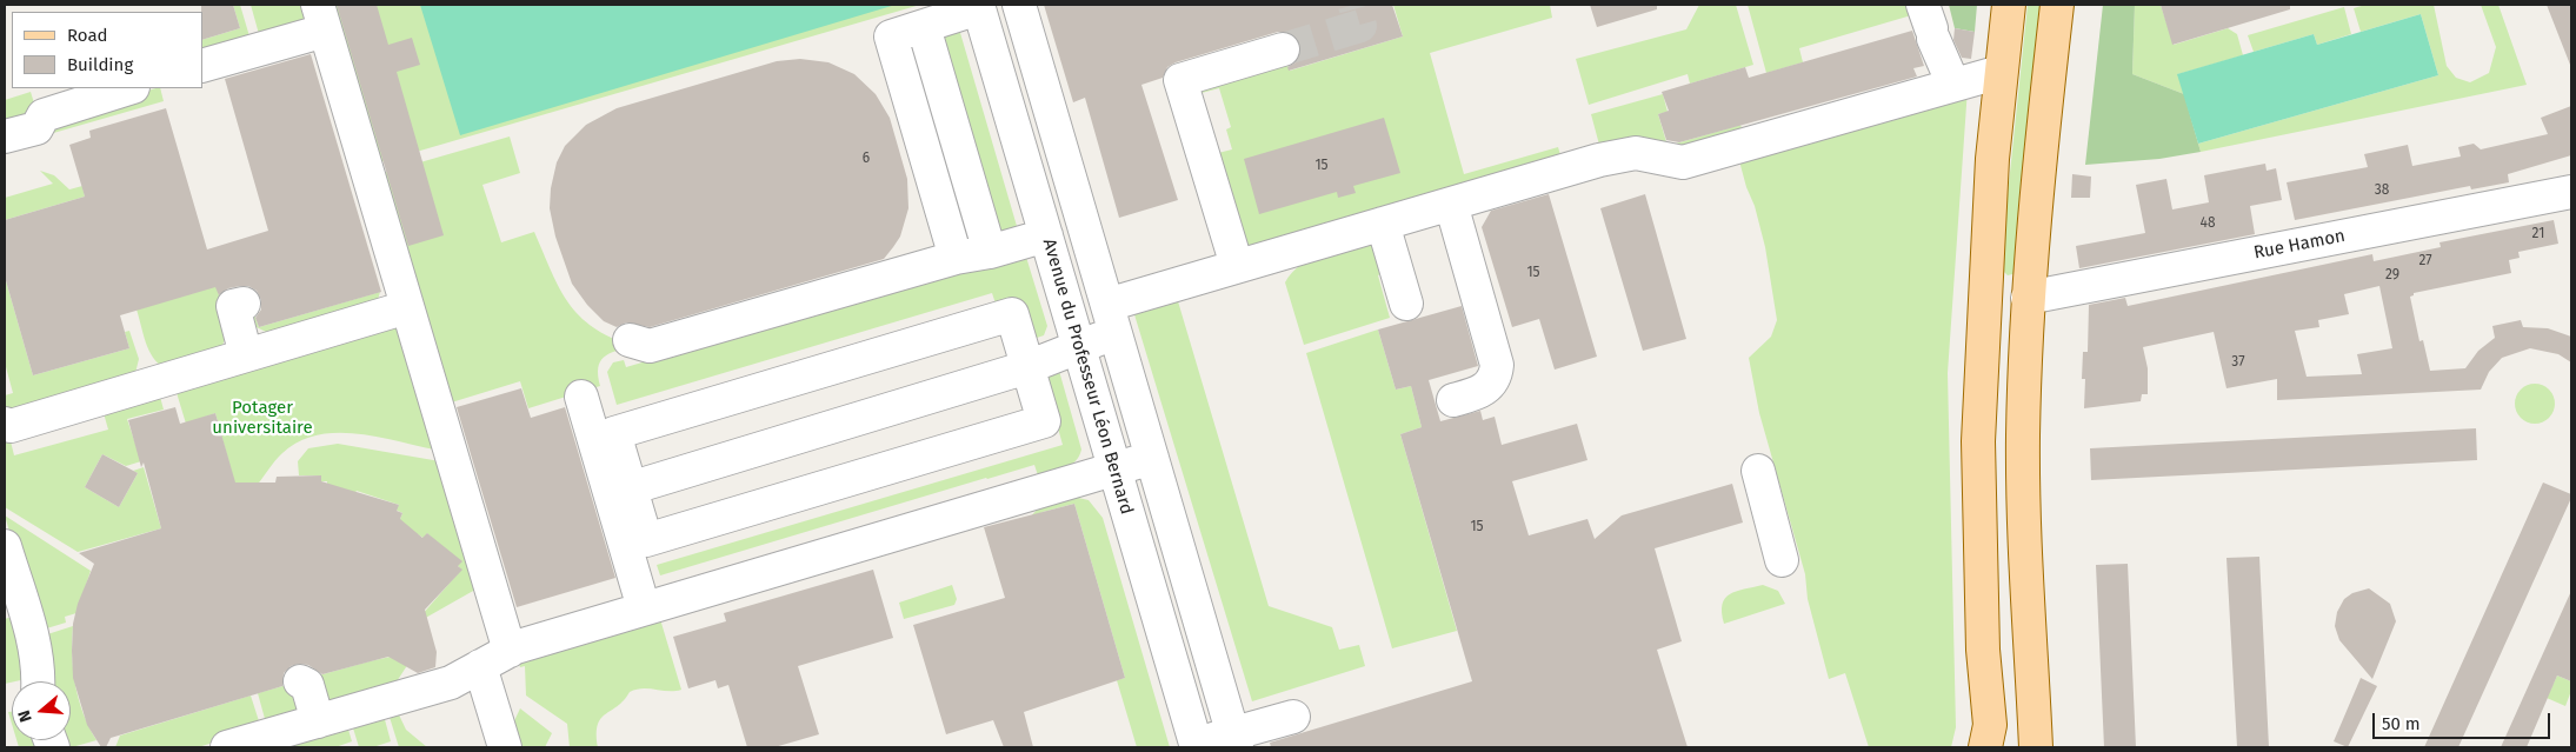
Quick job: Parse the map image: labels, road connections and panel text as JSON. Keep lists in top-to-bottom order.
{
  "streets": {
    "street": ["Rue Hamon", "Avenue du Professeur Léon Bernard"]
  },
  "parks": ["Potager universitaire"],
  "house_numbers": [
    "6",
    "15",
    "38",
    "48",
    "21",
    "27",
    "15",
    "29",
    "37",
    "15"
  ],
  "legend": ["Road", "Building"],
  "scale_bar": "50 m",
  "north": "left"
}
